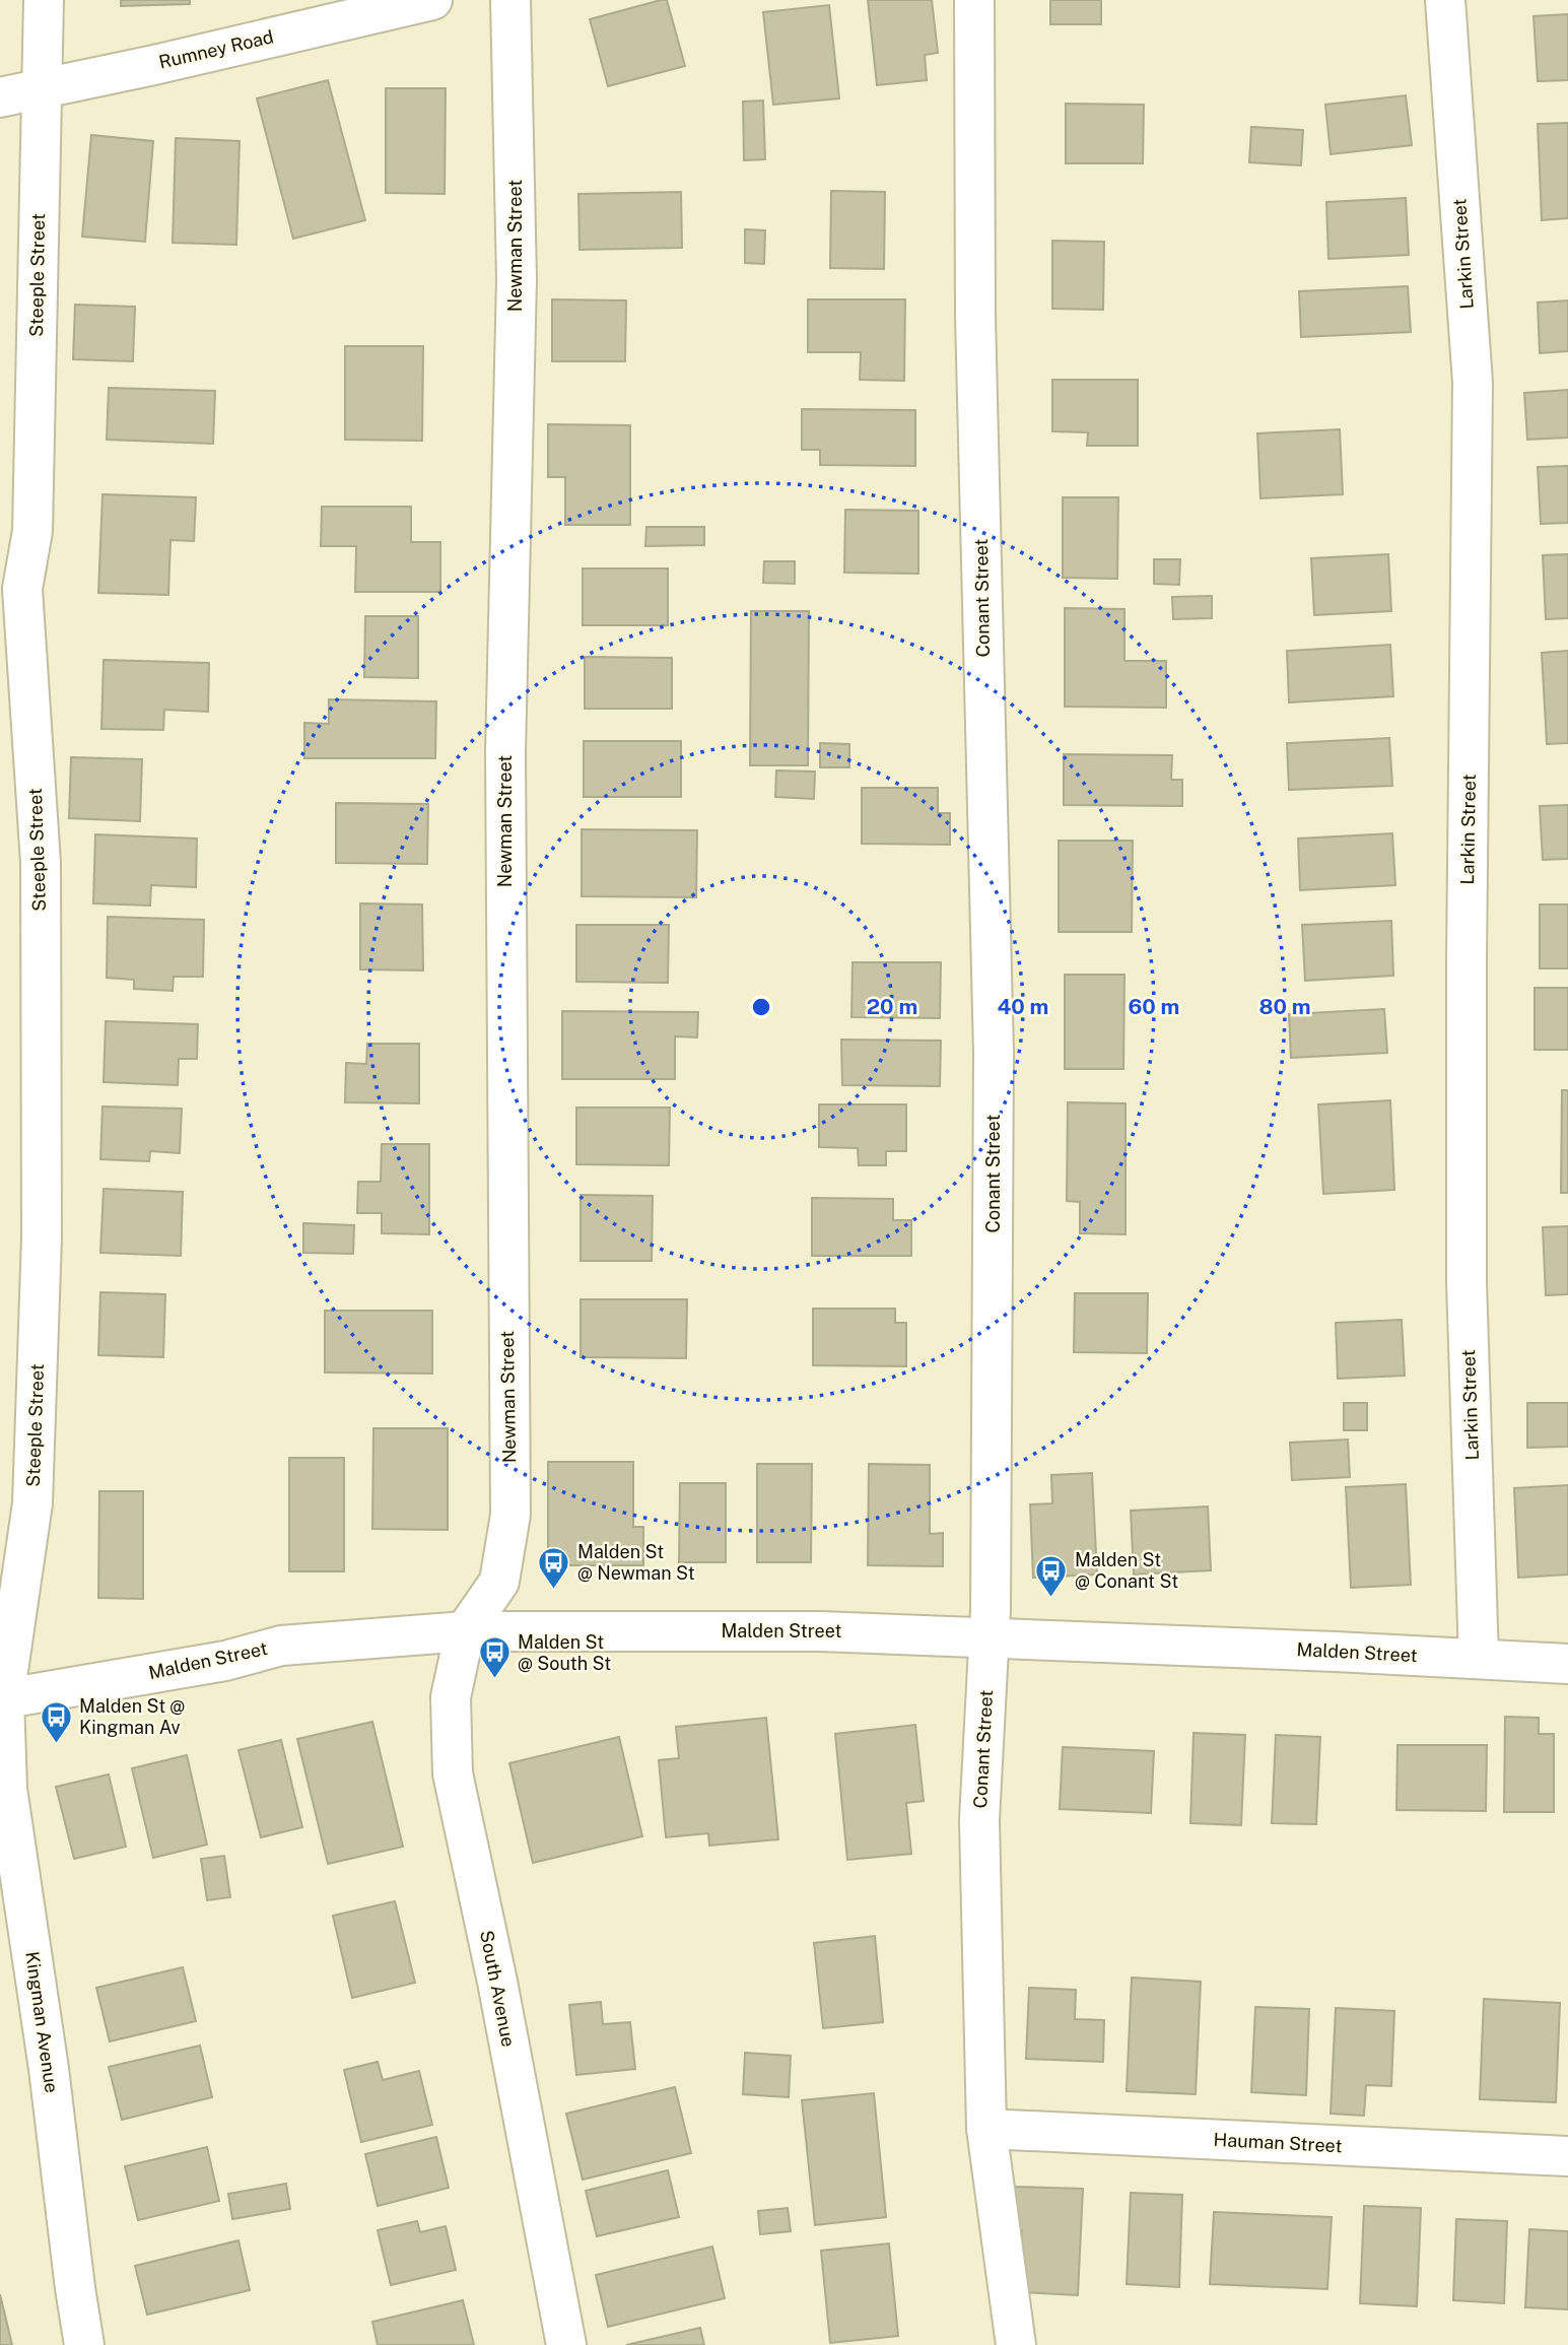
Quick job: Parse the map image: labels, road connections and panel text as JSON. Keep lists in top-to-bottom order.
{
  "streets": {
    "street": [
      "Rumney Road",
      "Newman Street",
      "Larkin Street",
      "Steeple Street",
      "Conant Street",
      "Malden Street",
      "South Avenue",
      "Kingman Avenue",
      "Hauman Street"
    ]
  },
  "crossings": [
    ["Rumney Road", "Steeple Street"],
    ["Newman Street", "Malden Street"],
    ["Newman Street", "South Avenue"],
    ["Larkin Street", "Malden Street"],
    ["Steeple Street", "Malden Street"],
    ["Steeple Street", "Kingman Avenue"],
    ["Conant Street", "Malden Street"],
    ["Conant Street", "Hauman Street"],
    ["Malden Street", "South Avenue"],
    ["Malden Street", "Kingman Avenue"]
  ],
  "places": {
    "bus stop": [
      "Malden St @ Newman St",
      "Malden St @ Conant St",
      "Malden St @ South St",
      "Malden St @ Kingman Av"
    ]
  },
  "rings": [
    "20 m",
    "40 m",
    "60 m",
    "80 m"
  ]
}
